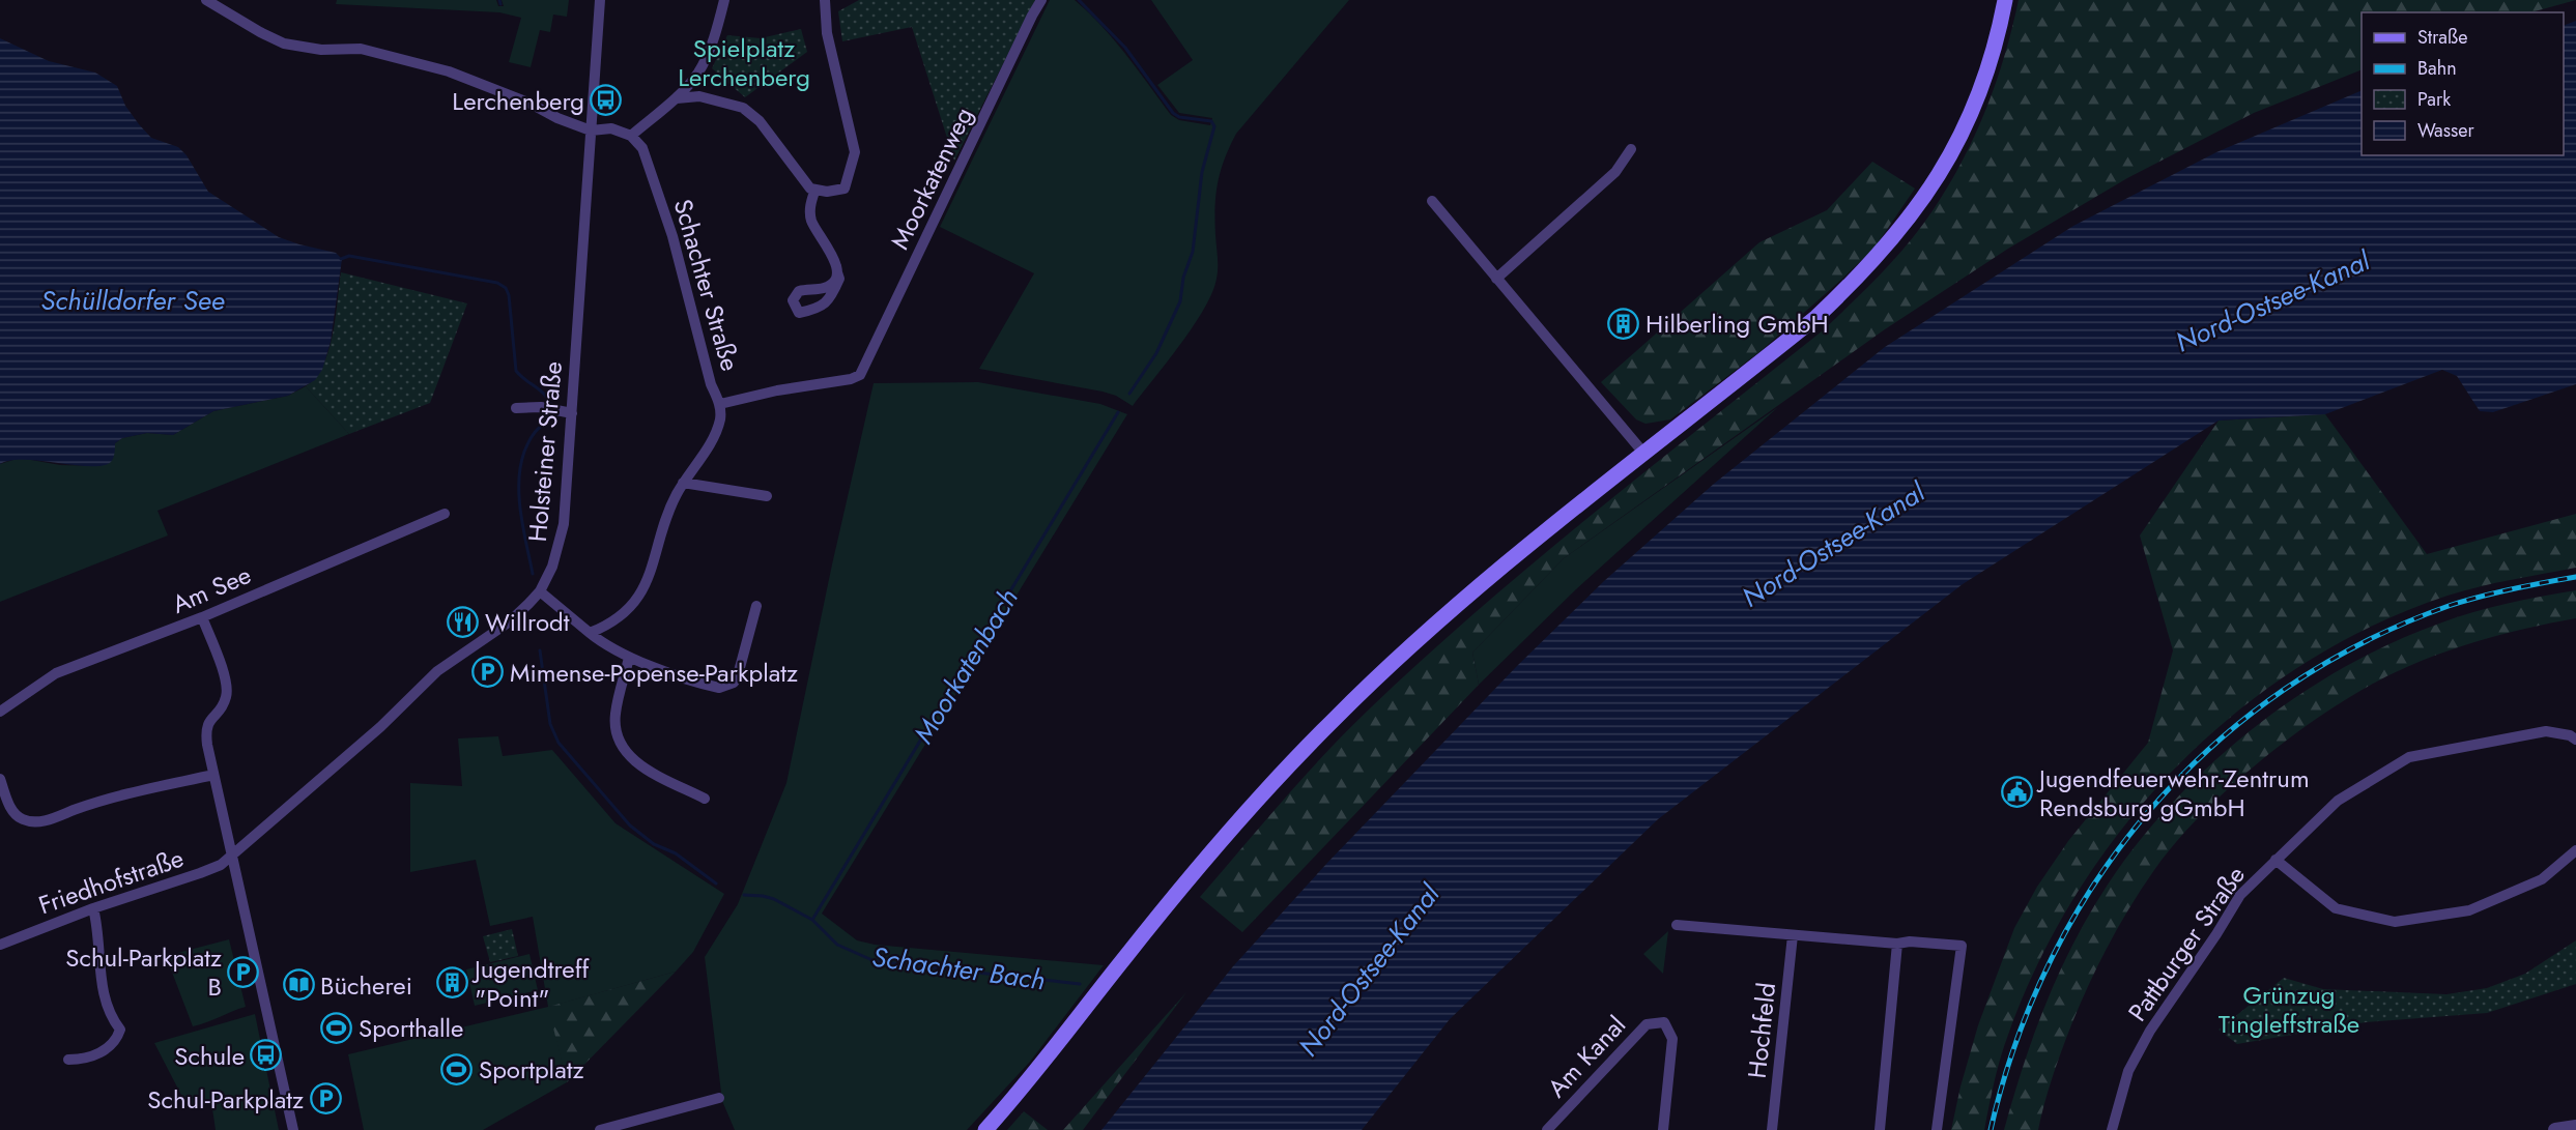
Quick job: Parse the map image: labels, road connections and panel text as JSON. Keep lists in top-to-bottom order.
{
  "streets": {
    "street": [
      "Moorkatenweg",
      "Schachter Straße",
      "Holsteiner Straße",
      "Am See",
      "Friedhofstraße",
      "Pattburger Straße",
      "Hochfeld",
      "Am Kanal"
    ]
  },
  "crossings": [
    ["Moorkatenweg", "Schachter Straße"],
    ["Holsteiner Straße", "Friedhofstraße"]
  ],
  "water": [
    "Schülldorfer See",
    "Nord-Ostsee-Kanal",
    "Moorkatenbach",
    "Schachter Bach"
  ],
  "parks": ["Spielplatz Lerchenberg", "Grünzug Tingleffstraße"],
  "places": {
    "bus stop": ["Lerchenberg", "Schule"],
    "building": ["Hilberling GmbH", "Jugendtreff \"Point\""],
    "restaurant": ["Willrodt"],
    "parking": ["Mimense-Popense-Parkplatz", "Schul-Parkplatz B", "Schul-Parkplatz"],
    "public building": ["Jugendfeuerwehr-Zentrum Rendsburg gGmbH"],
    "library": ["Bücherei"],
    "sports": ["Sporthalle", "Sportplatz"]
  },
  "legend": [
    "Straße",
    "Bahn",
    "Park",
    "Wasser"
  ]
}
